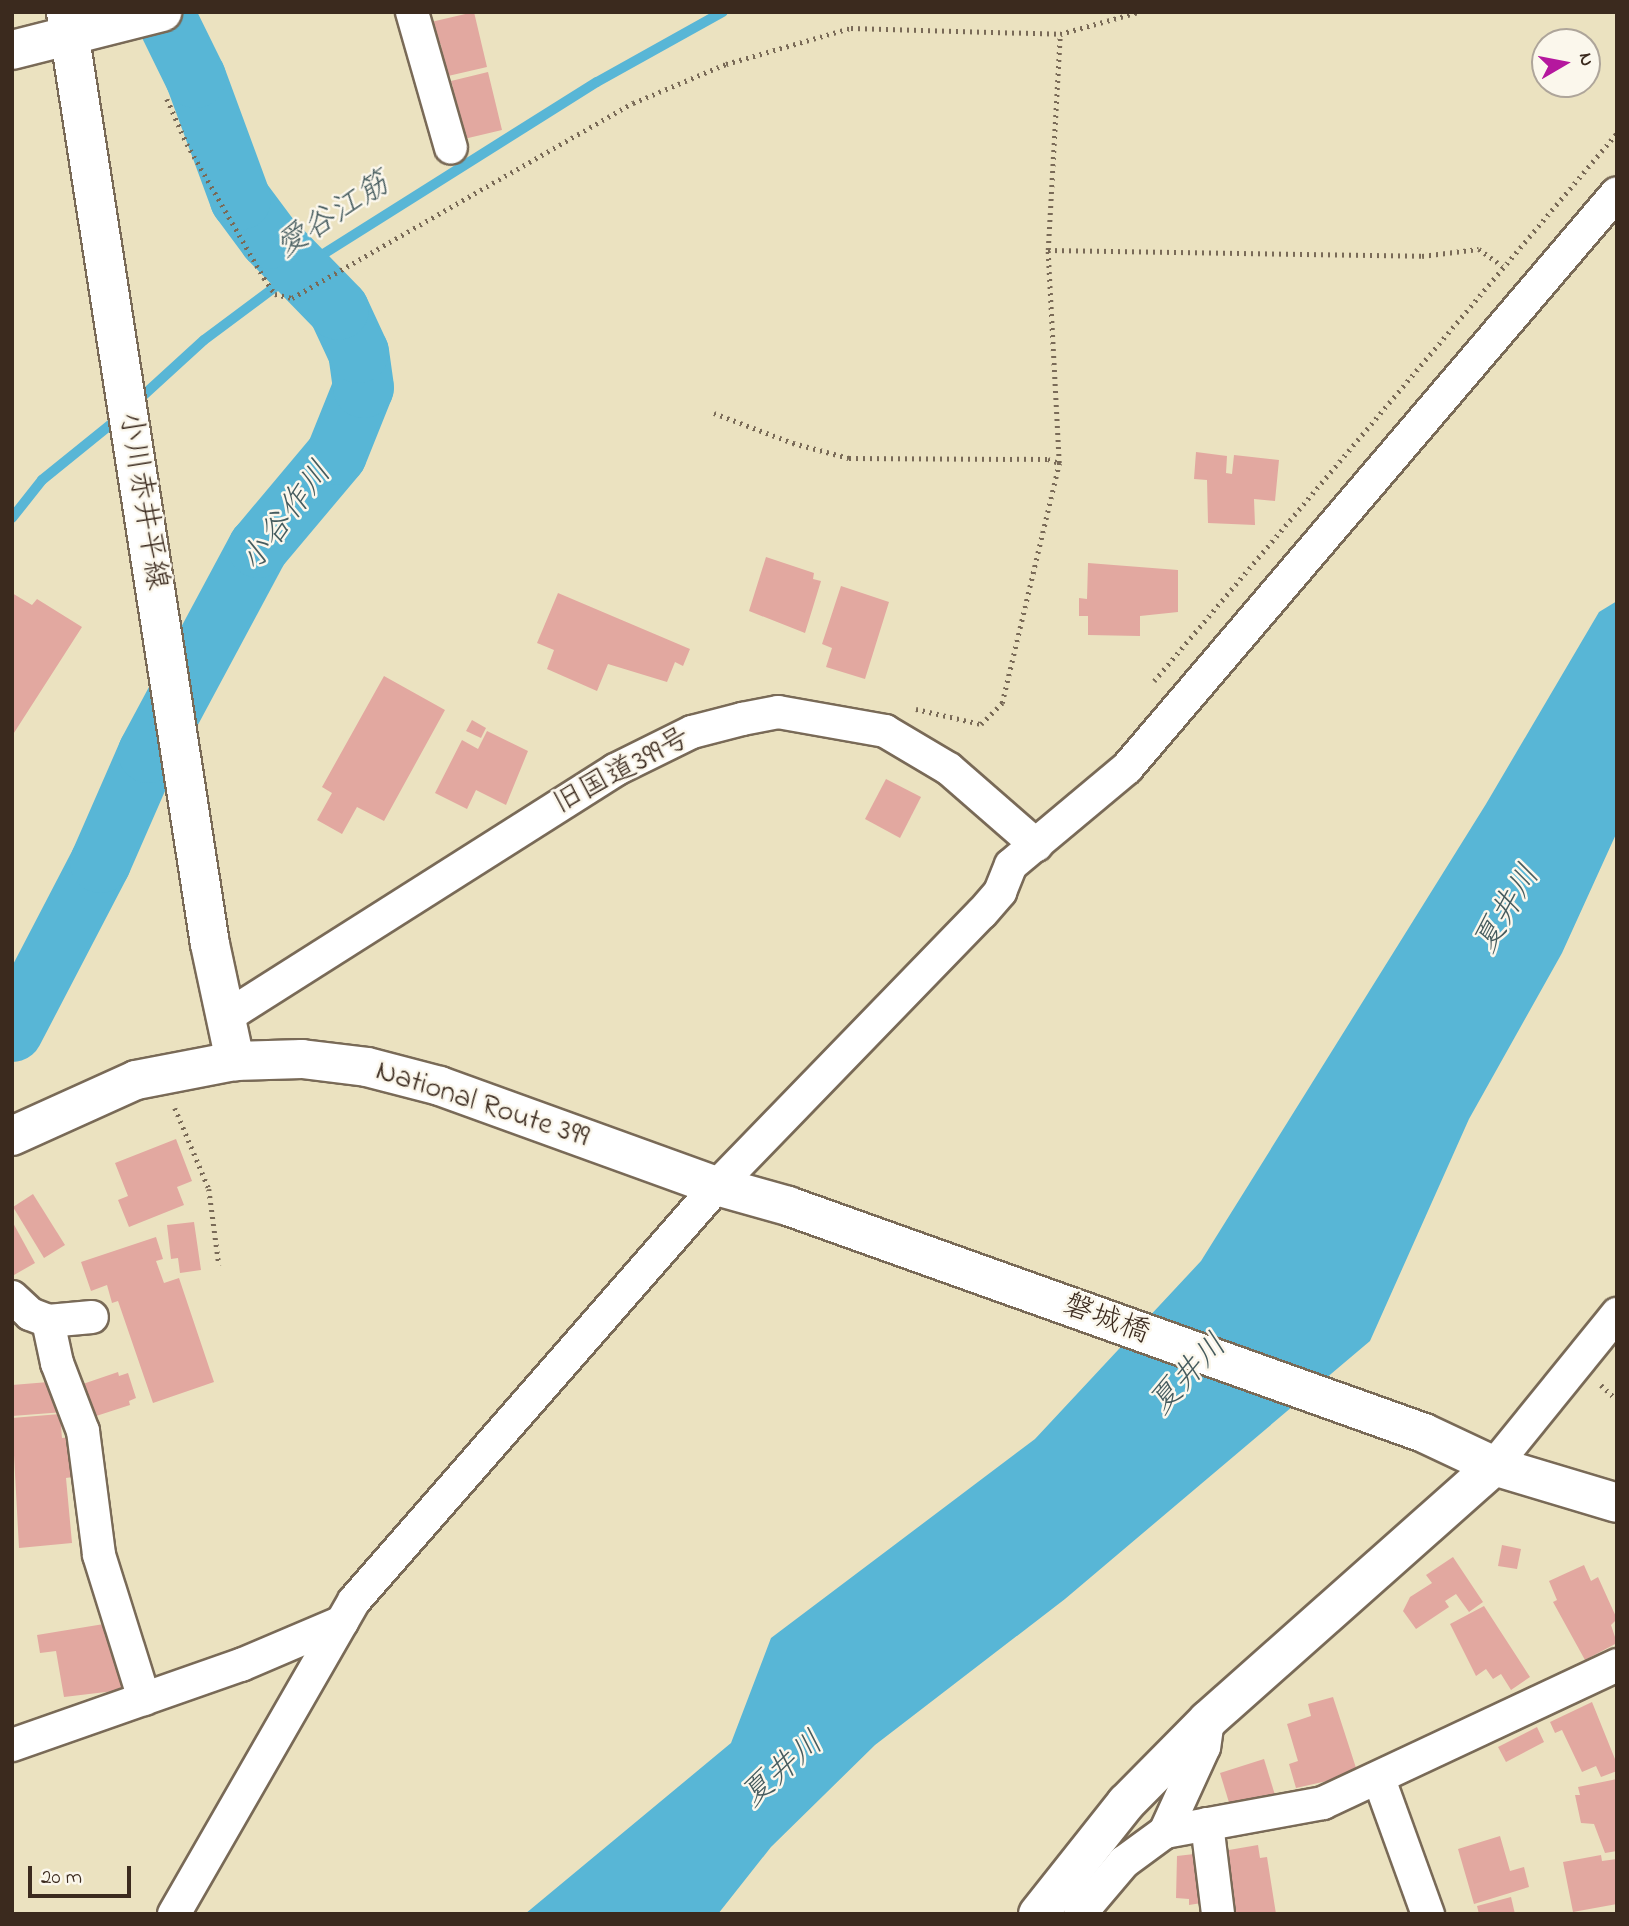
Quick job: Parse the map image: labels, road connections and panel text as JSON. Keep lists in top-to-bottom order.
{
  "streets": {
    "main road": ["小川赤井平線", "National Route 399", "磐城橋"],
    "street": ["旧国道399号"]
  },
  "crossings": [
    ["小川赤井平線", "旧国道399号"],
    ["小川赤井平線", "National Route 399"],
    ["National Route 399", "磐城橋"]
  ],
  "water": ["愛谷江筋", "小谷作川", "夏井川"],
  "scale_bar": "20 m",
  "north": "right"
}
